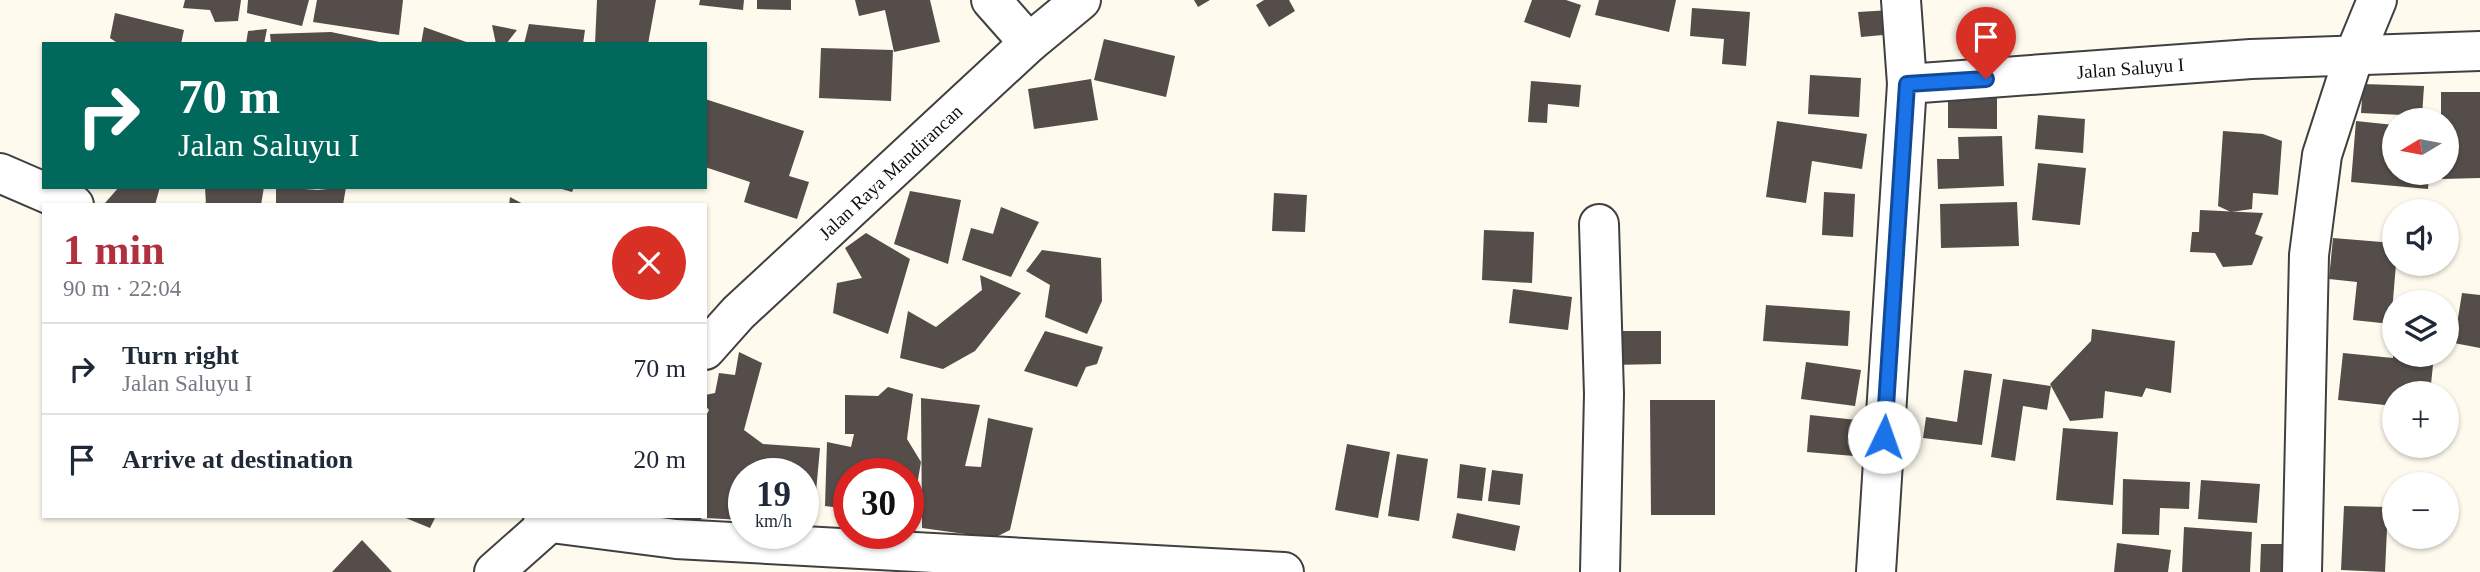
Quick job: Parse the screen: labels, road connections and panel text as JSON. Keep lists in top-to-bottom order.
{
  "streets": {
    "street": ["Jalan Saluyu I", "Jalan Raya Mandirancan"]
  },
  "north": "left",
  "page": {
    "turn": ["70 m", "Jalan Saluyu I"],
    "map_buttons": ["+", "−"],
    "heading": ["1 min", "90 m · 22:04"],
    "list": [
      {
        "name": "Turn right",
        "note": "Jalan Saluyu I",
        "value": "70 m"
      },
      {
        "name": "Arrive at destination",
        "value": "20 m"
      }
    ],
    "speed": "19 km/h",
    "limit": "30"
  }
}
